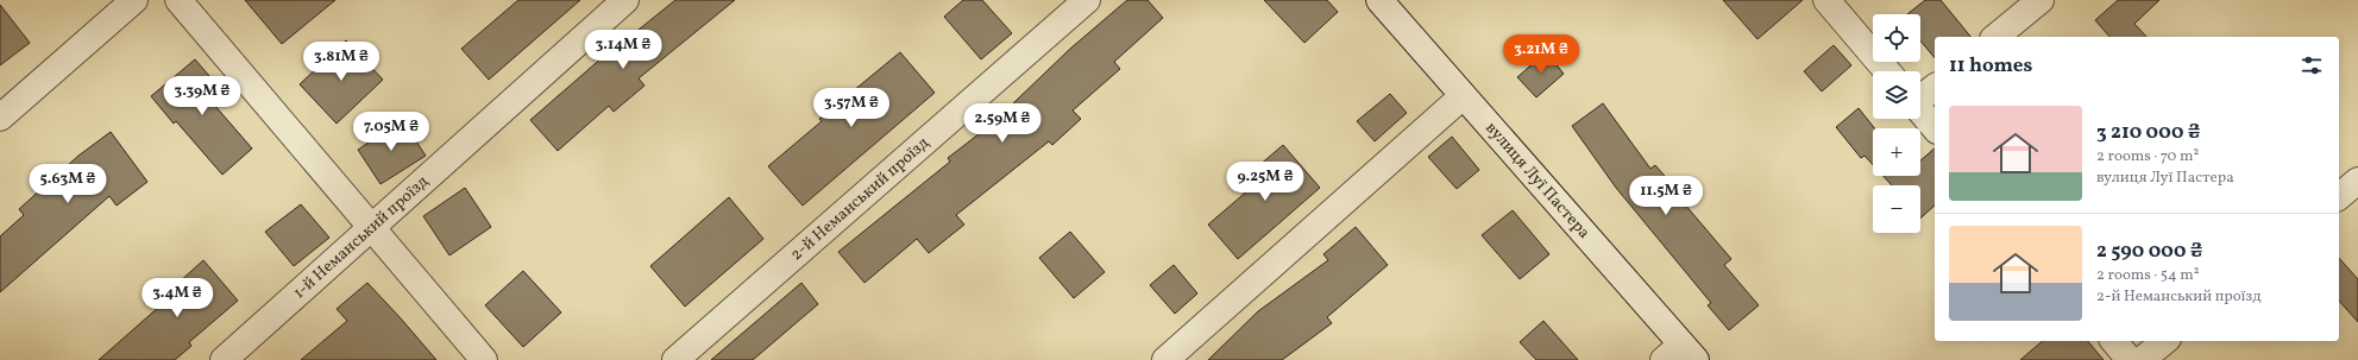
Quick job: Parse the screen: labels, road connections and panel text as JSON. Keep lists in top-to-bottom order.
{
  "streets": {
    "street": ["вулиця Луї Пастера", "2-й Неманський проїзд", "1-й Неманський проїзд"]
  },
  "page": {
    "map_buttons": ["+", "−"],
    "price": [
      "3.14M ₴",
      "3.21M ₴",
      "3.81M ₴",
      "3.39M ₴",
      "3.57M ₴",
      "2.59M ₴",
      "7.05M ₴",
      "9.25M ₴",
      "5.63M ₴",
      "11.5M ₴",
      "3.4M ₴"
    ],
    "heading": "11 homes",
    "list": [
      {
        "name": "3 210 000 ₴",
        "note": "2 rooms · 70 m² · вулиця Луї Пастера"
      },
      {
        "name": "2 590 000 ₴",
        "note": "2 rooms · 54 m² · 2-й Неманський проїзд"
      }
    ]
  }
}
